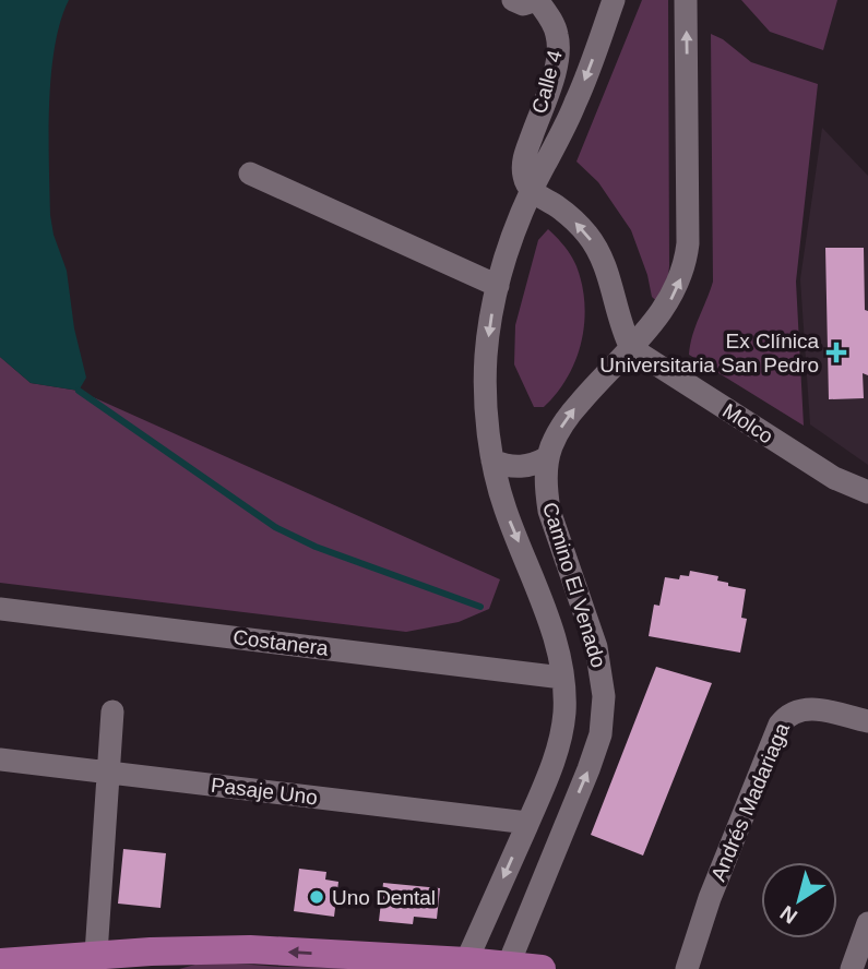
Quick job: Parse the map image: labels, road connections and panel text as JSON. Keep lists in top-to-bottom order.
{
  "streets": {
    "street": [
      "Calle 4",
      "Molco",
      "Camino El Venado",
      "Costanera",
      "Pasaje Uno",
      "Andrés Madariaga"
    ]
  },
  "crossings": [
    ["Calle 4", "Camino El Venado"],
    ["Molco", "Camino El Venado"],
    ["Camino El Venado", "Costanera"],
    ["Camino El Venado", "Pasaje Uno"]
  ],
  "places": {
    "health": ["Ex Clínica Universitaria San Pedro"],
    "other": ["Uno Dental"]
  },
  "north": "bottom left"
}
